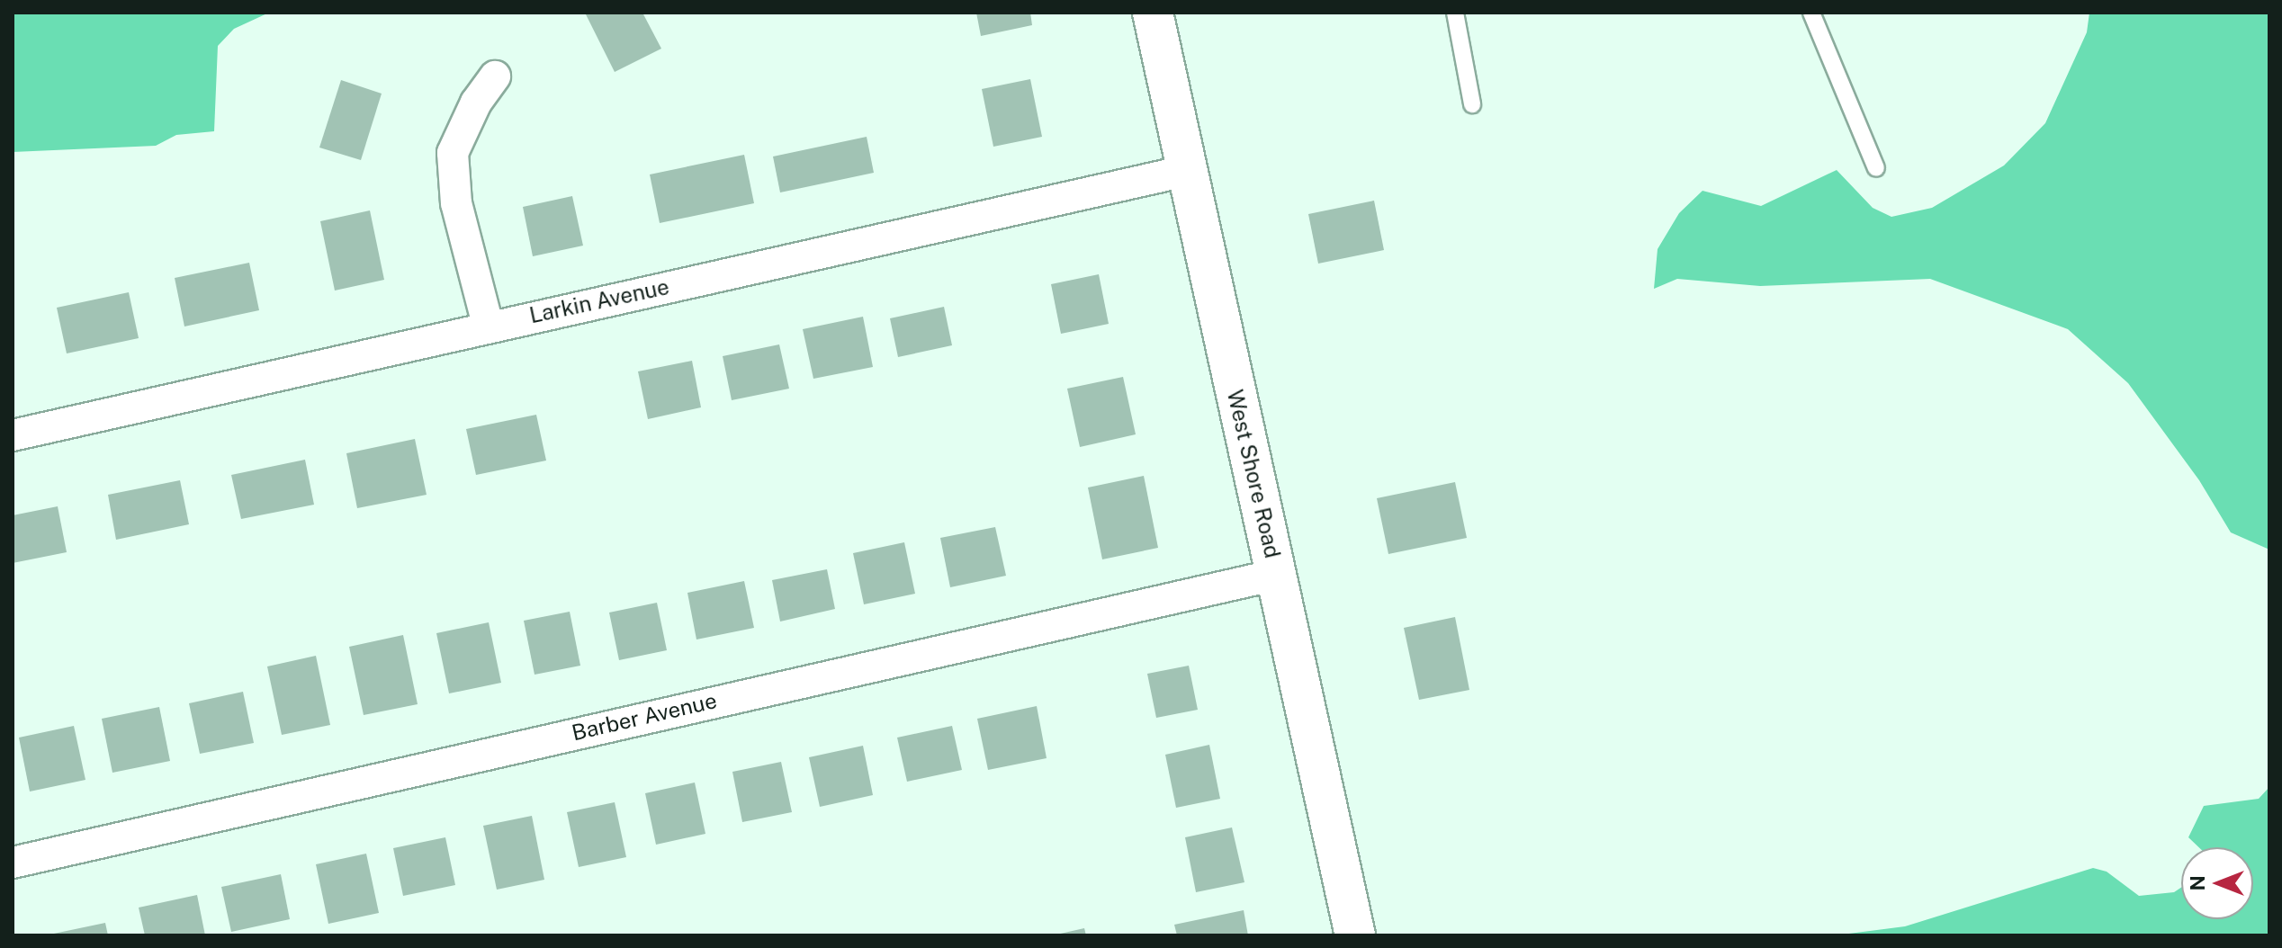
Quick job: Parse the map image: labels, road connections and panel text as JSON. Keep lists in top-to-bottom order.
{
  "streets": {
    "main road": ["West Shore Road"],
    "street": ["Larkin Avenue", "Barber Avenue"]
  },
  "crossings": [
    ["Larkin Avenue", "West Shore Road"],
    ["West Shore Road", "Barber Avenue"]
  ],
  "north": "left"
}
